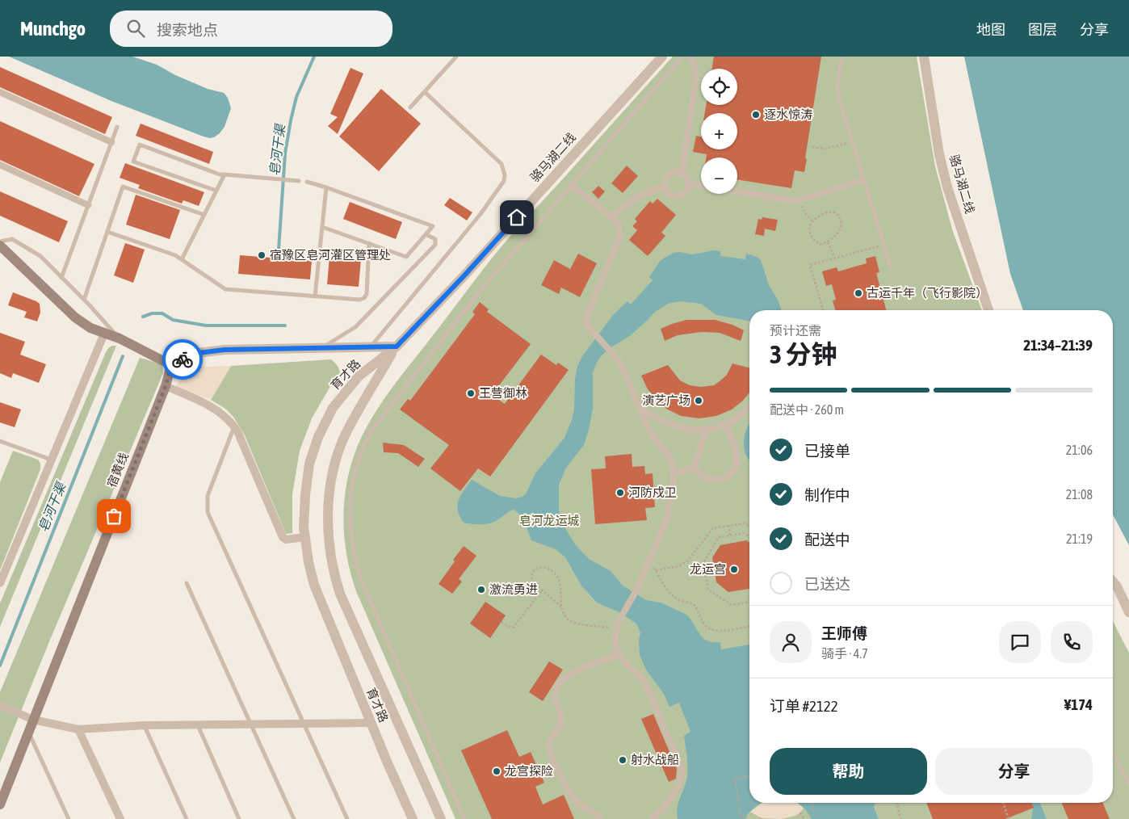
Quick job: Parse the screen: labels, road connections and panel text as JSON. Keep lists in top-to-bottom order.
{
  "streets": {
    "main road": ["宿黄线"],
    "street": ["骆马湖二线", "育才路"]
  },
  "crossings": [
    ["骆马湖二线", "育才路"]
  ],
  "water": ["皂河干渠"],
  "parks": ["皂河龙运城"],
  "places": [
    "逐水惊涛",
    "宿豫区皂河灌区管理处",
    "古运千年（飞行影院）",
    "王营御林",
    "演艺广场",
    "河防戍卫",
    "龙运宫",
    "激流勇进",
    "射水战船",
    "龙宫探险"
  ],
  "page": {
    "header": "Munchgo",
    "search": "搜索地点",
    "nav": ["地图", "图层", "分享"],
    "map_buttons": ["+", "−"],
    "heading": ["3 分钟", "预计还需", "21:34–21:39"],
    "panel": [
      "王师傅",
      "骑手 · 4.7",
      "订单 #2122",
      "¥174"
    ],
    "bar": "配送中 · 260 m",
    "list": [
      ["已接单", "21:06"],
      ["制作中", "21:08"],
      ["配送中", "21:19"],
      "已送达"
    ],
    "buttons": ["帮助", "分享"]
  }
}
